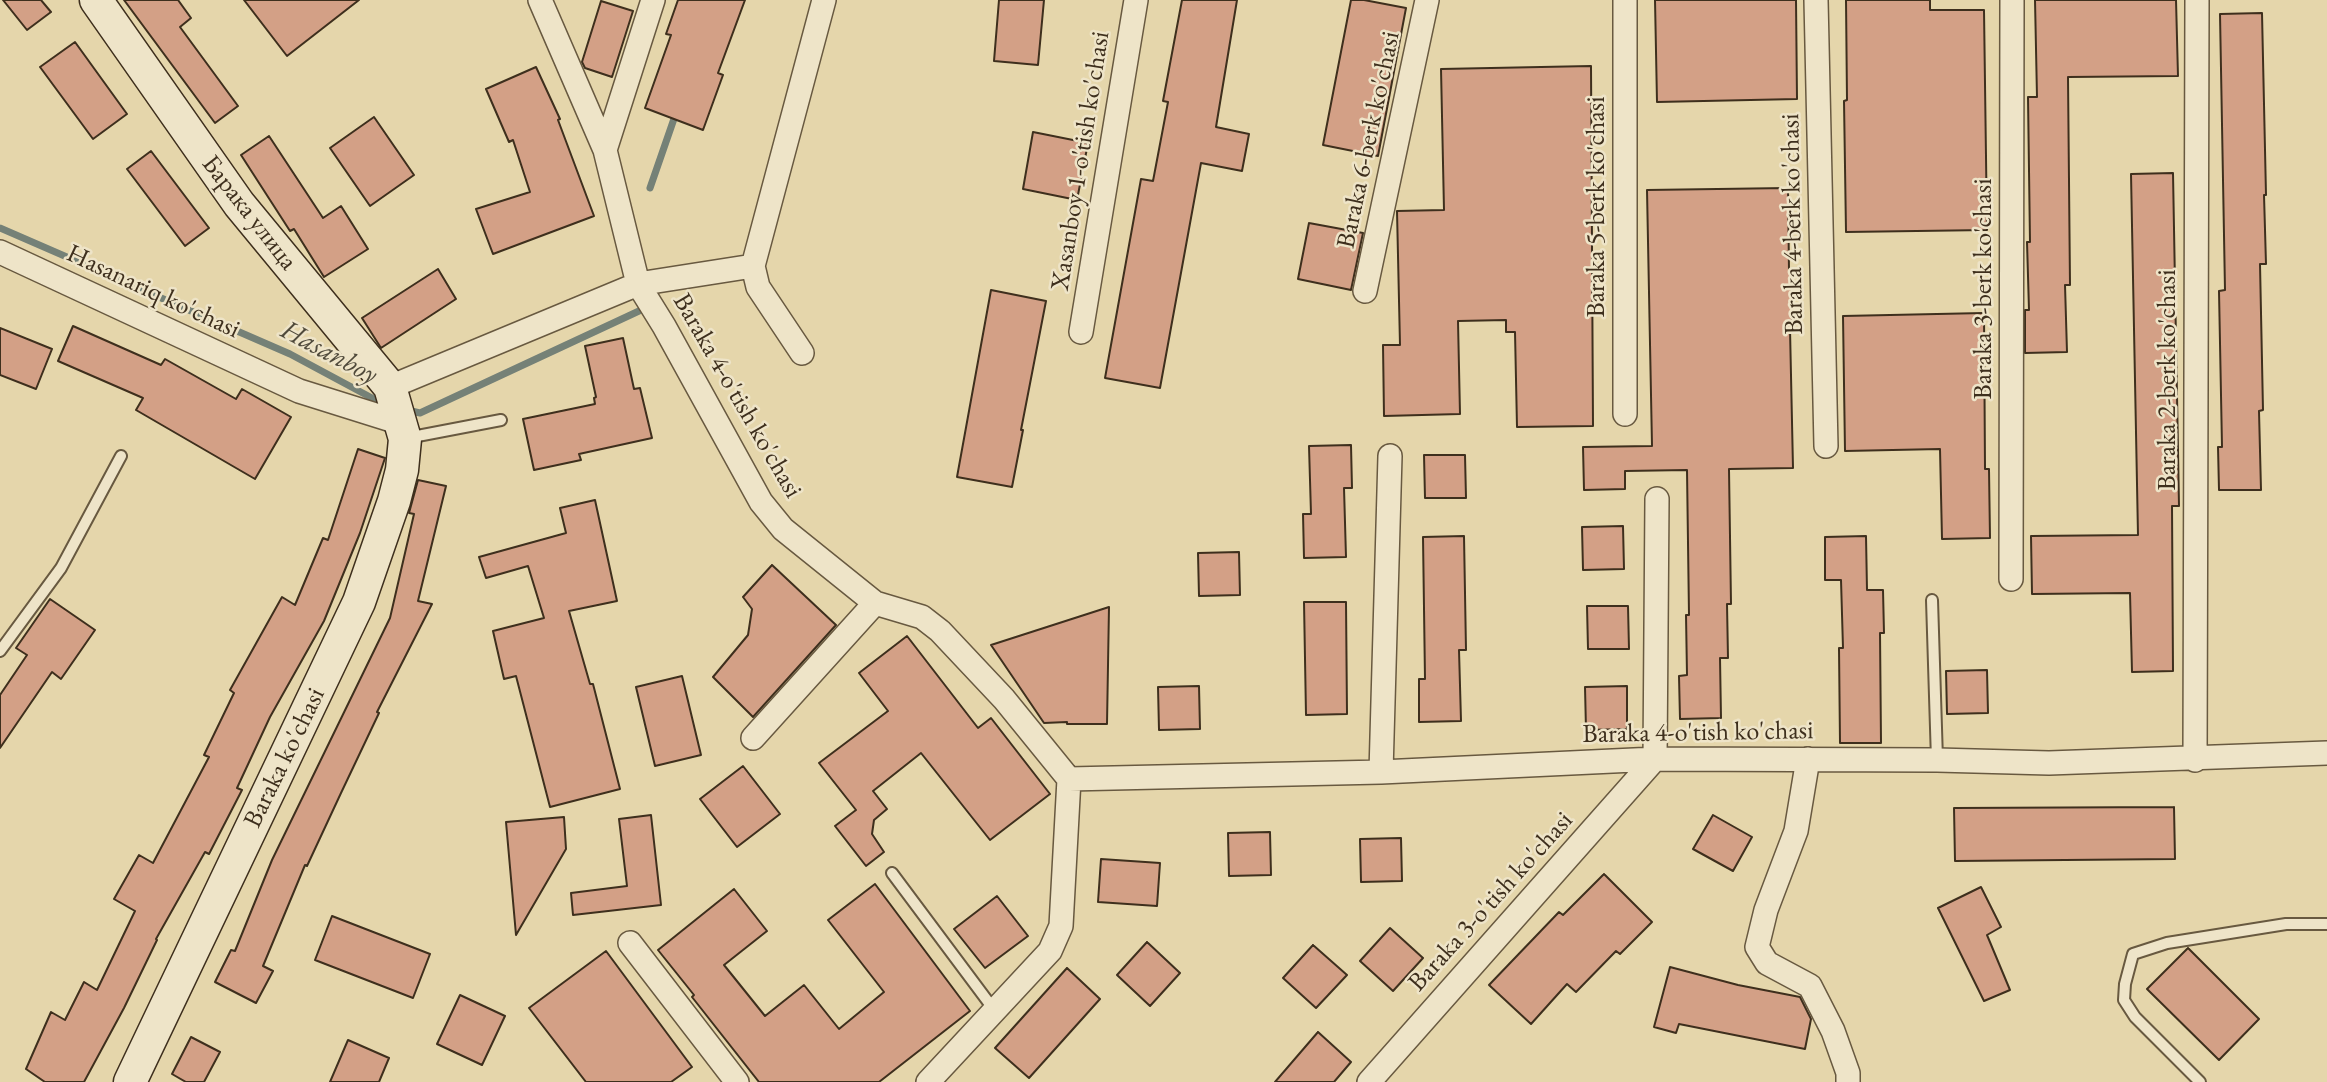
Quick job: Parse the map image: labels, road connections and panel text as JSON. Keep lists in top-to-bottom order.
{
  "streets": {
    "main road": ["Барака улица", "Baraka ko'chasi"],
    "street": [
      "Baraka 6-berk ko'chasi",
      "Xasanboy 1-o'tish ko'chasi",
      "Baraka 5-berk ko'chasi",
      "Baraka 4-berk ko'chasi",
      "Baraka 3-berk ko'chasi",
      "Hasanariq ko'chasi",
      "Baraka 2-berk ko'chasi",
      "Baraka 4-o'tish ko'chasi",
      "Baraka 3-o'tish ko'chasi"
    ]
  },
  "crossings": [
    ["Барака улица", "Hasanariq ko'chasi"],
    ["Барака улица", "Baraka ko'chasi"],
    ["Hasanariq ko'chasi", "Baraka ko'chasi"],
    ["Baraka 2-berk ko'chasi", "Baraka 4-o'tish ko'chasi"],
    ["Baraka 4-o'tish ko'chasi", "Baraka 3-o'tish ko'chasi"]
  ],
  "water": ["Hasanboy"]
}
